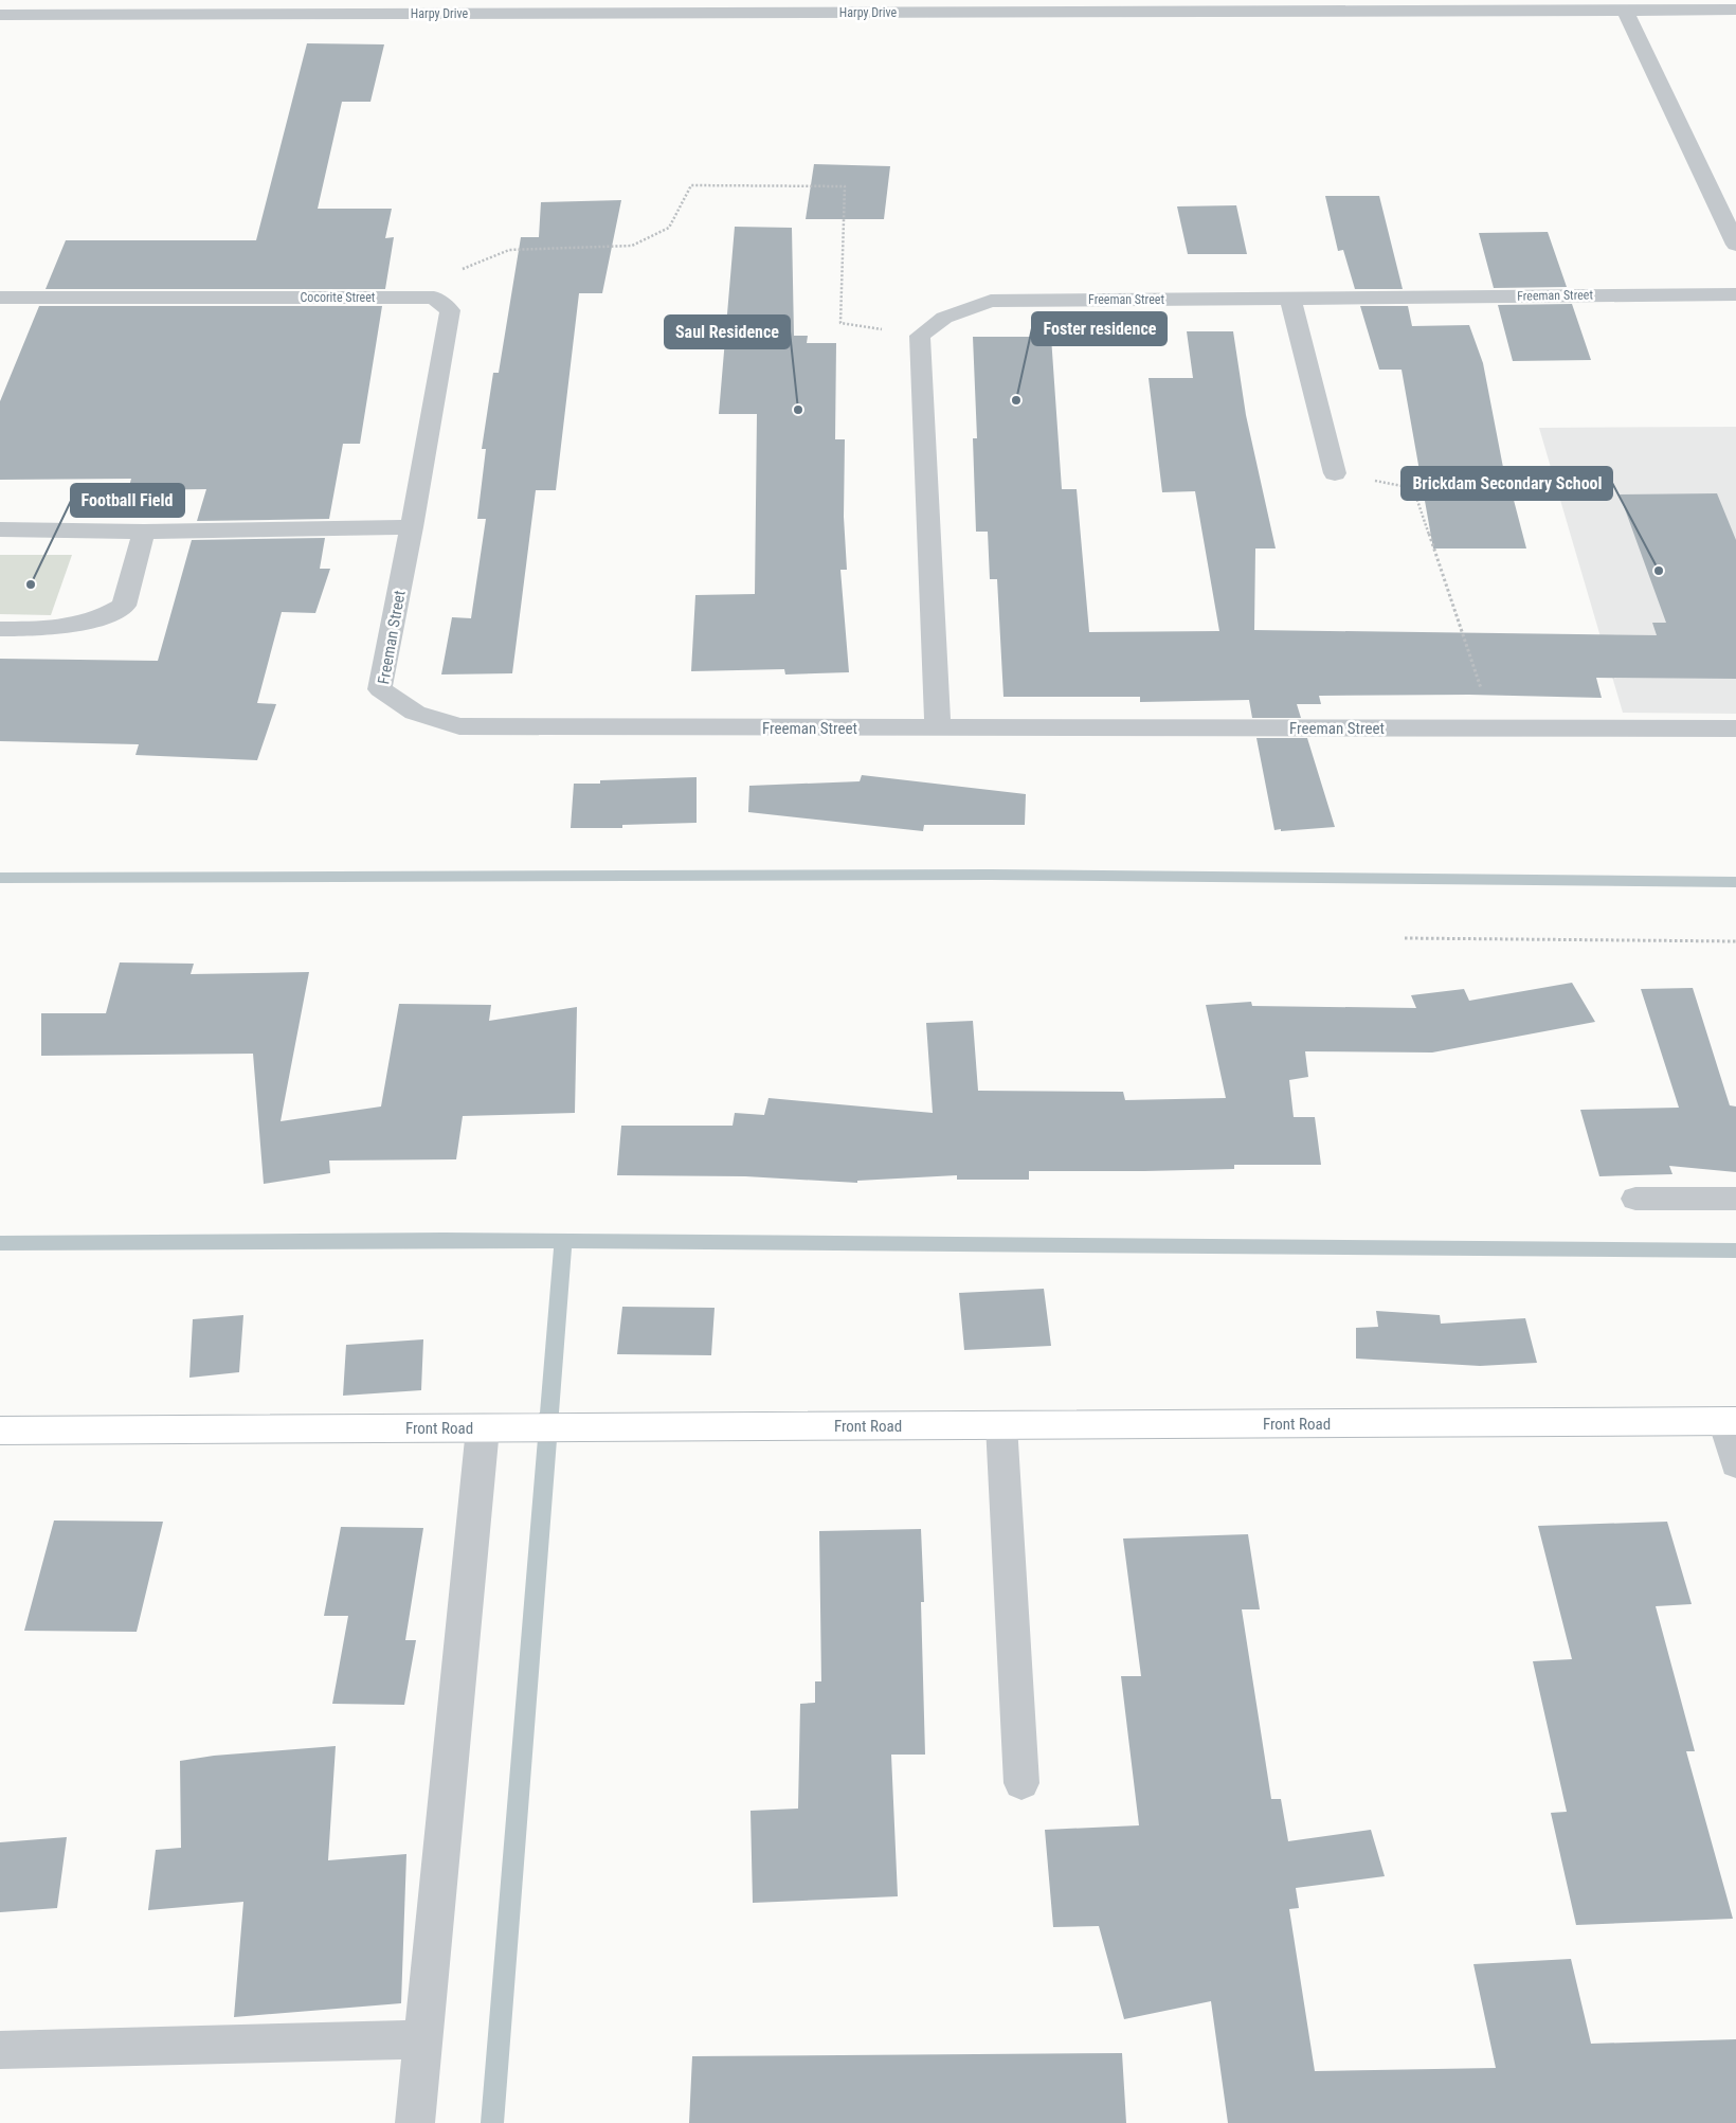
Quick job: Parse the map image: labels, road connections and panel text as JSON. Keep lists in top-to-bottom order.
{
  "streets": {
    "street": [
      "Harpy Drive",
      "Freeman Street",
      "Cocorite Street",
      "Front Road"
    ]
  },
  "places": [
    "Foster residence",
    "Saul Residence",
    "Brickdam Secondary School",
    "Football Field"
  ]
}
